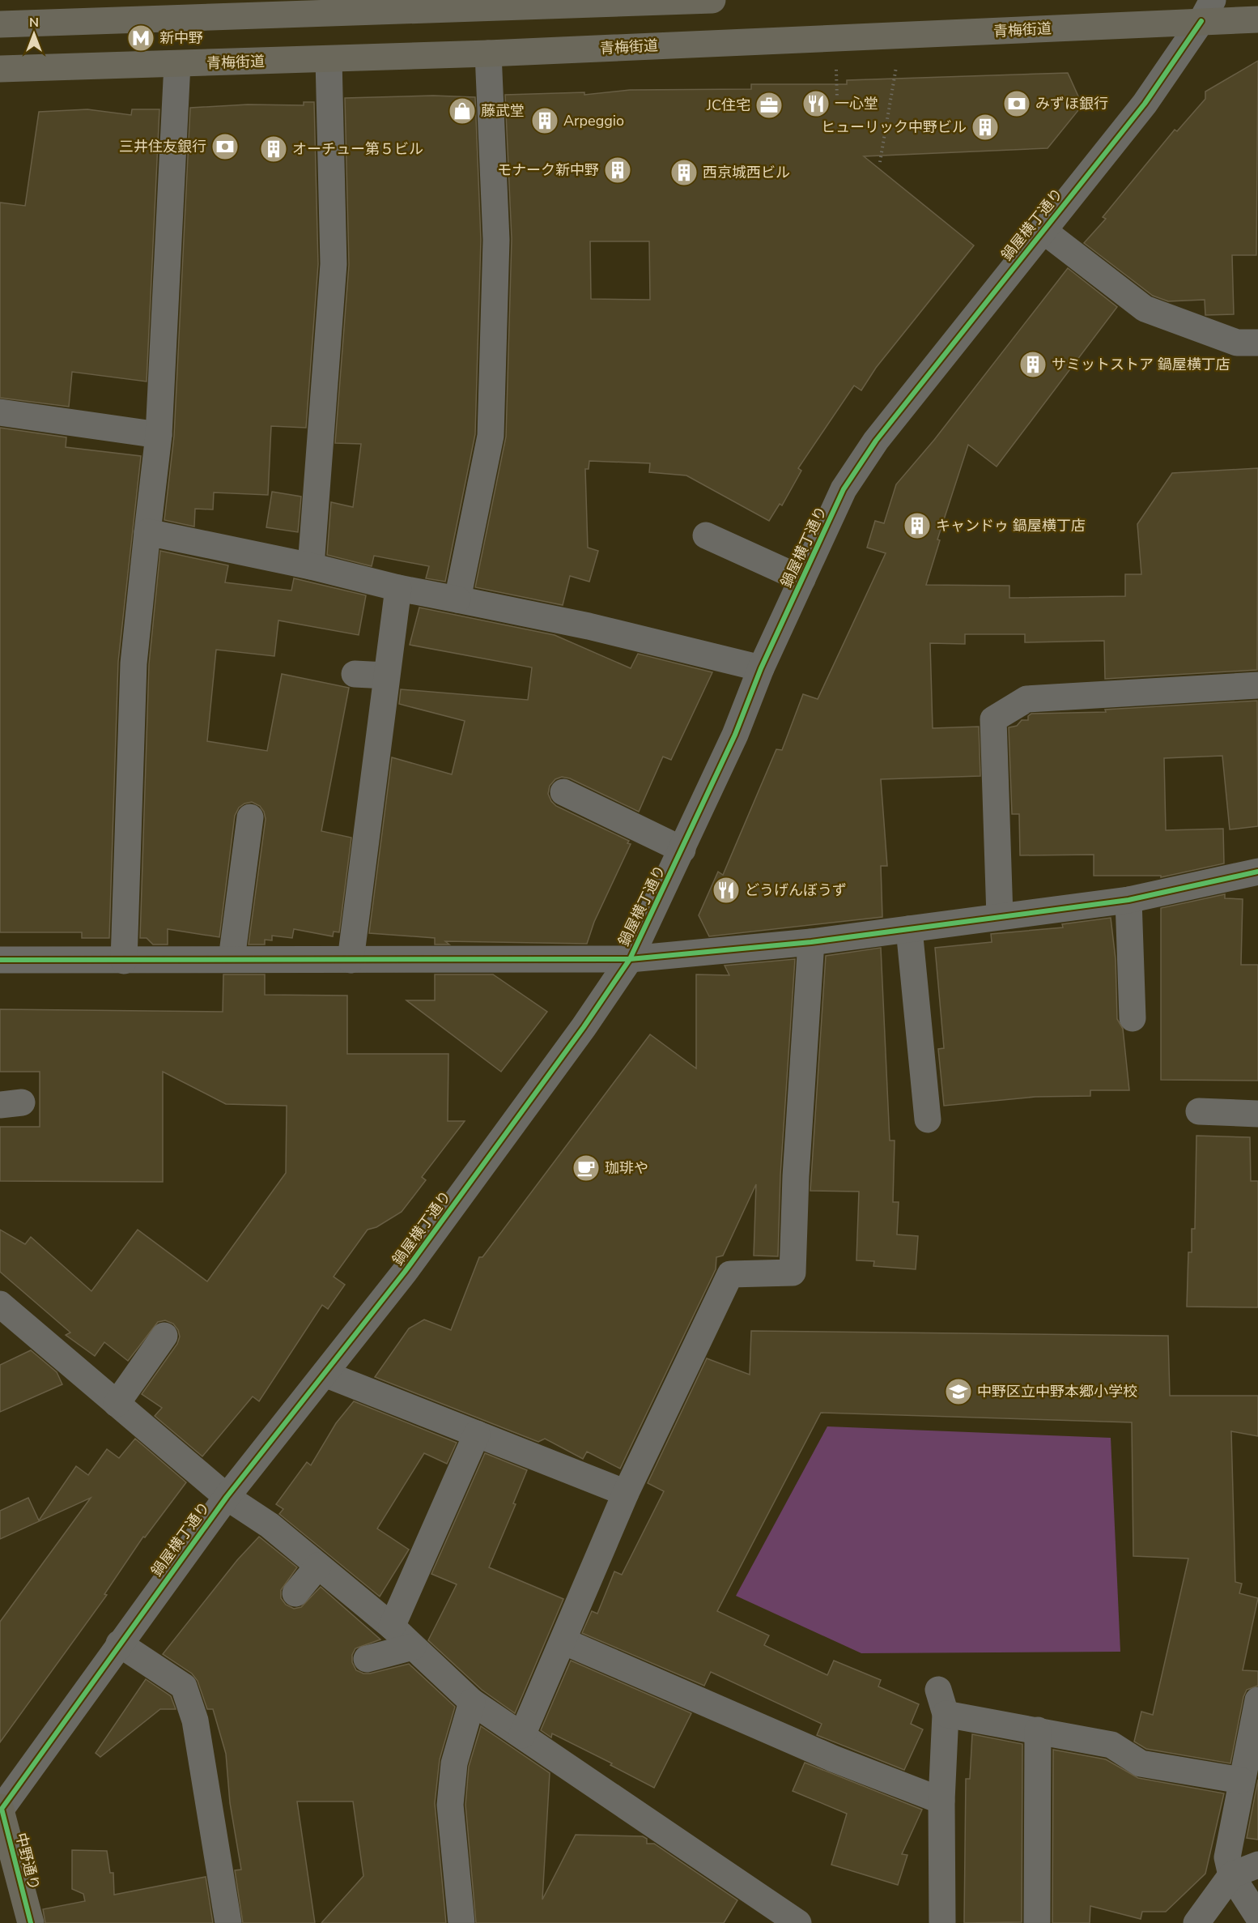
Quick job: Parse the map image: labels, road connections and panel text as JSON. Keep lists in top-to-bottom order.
{
  "streets": {
    "main road": ["青梅街道", "中野通り"],
    "street": ["鍋屋横丁通り"]
  },
  "crossings": [
    ["青梅街道", "鍋屋横丁通り"],
    ["鍋屋横丁通り", "中野通り"]
  ],
  "places": {
    "metro station": ["新中野"],
    "restaurant": ["一心堂", "どうげんぼうず"],
    "bank": ["みずほ銀行", "三井住友銀行"],
    "office": ["JC住宅"],
    "shop": ["藤武堂"],
    "building": [
      "Arpeggio",
      "ヒューリック中野ビル",
      "オーチュー第５ビル",
      "モナーク新中野",
      "西京城西ビル",
      "サミットストア 鍋屋横丁店",
      "キャンドゥ 鍋屋横丁店"
    ],
    "cafe": ["珈琲や"],
    "school or university": ["中野区立中野本郷小学校"]
  },
  "north": "top"
}
